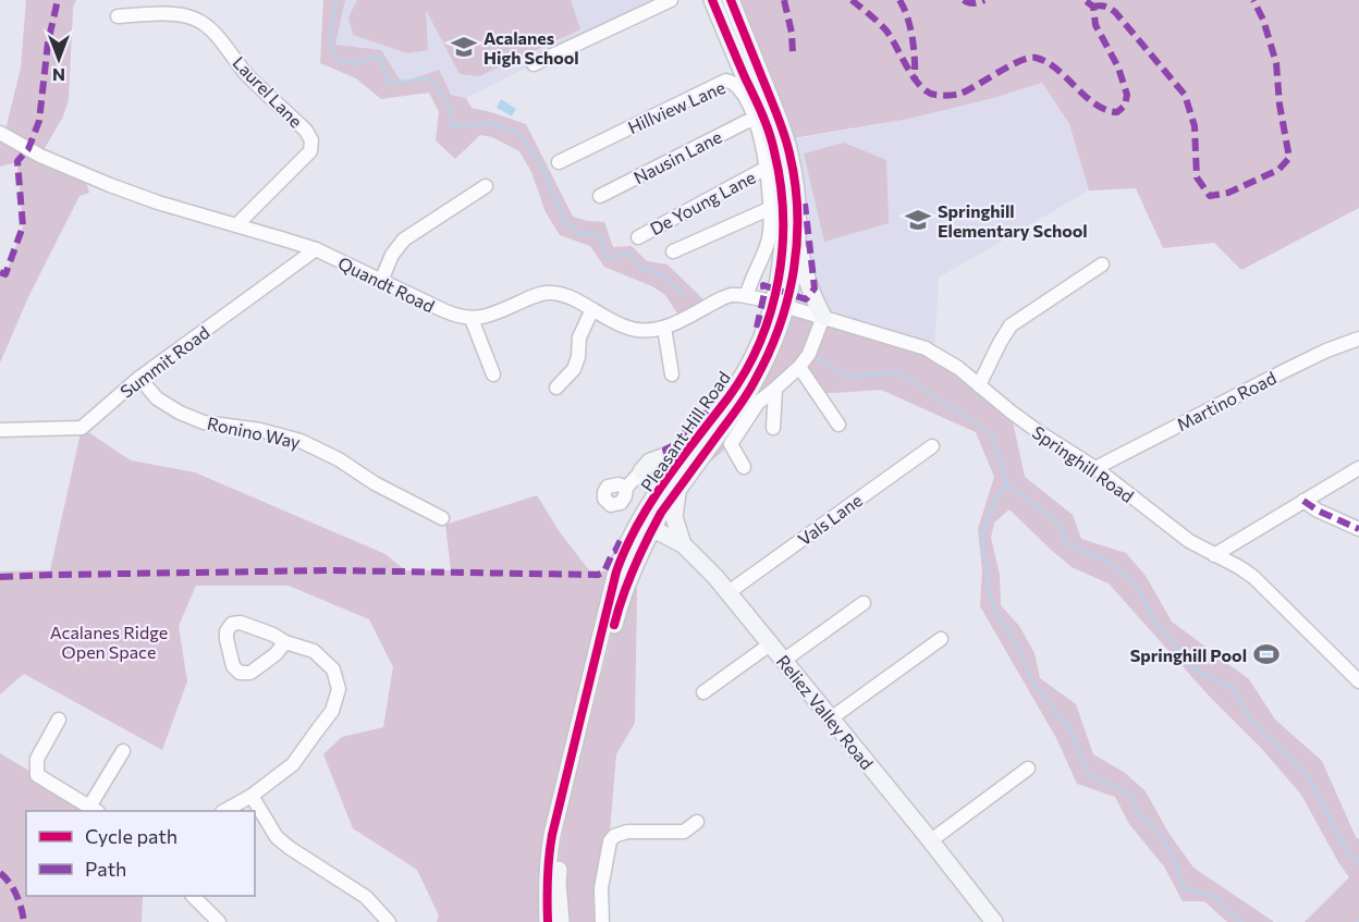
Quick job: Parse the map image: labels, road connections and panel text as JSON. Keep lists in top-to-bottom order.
{
  "streets": {
    "main road": ["Pleasant Hill Road", "Reliez Valley Road"],
    "street": [
      "Laurel Lane",
      "Hillview Lane",
      "Nausin Lane",
      "De Young Lane",
      "Quandt Road",
      "Summit Road",
      "Martino Road",
      "Ronino Way",
      "Springhill Road",
      "Vals Lane"
    ]
  },
  "crossings": [
    ["Laurel Lane", "Quandt Road"],
    ["Hillview Lane", "Nausin Lane"],
    ["Hillview Lane", "De Young Lane"],
    ["Quandt Road", "Summit Road"],
    ["Summit Road", "Ronino Way"],
    ["Martino Road", "Springhill Road"],
    ["Pleasant Hill Road", "Springhill Road"],
    ["Pleasant Hill Road", "Reliez Valley Road"],
    ["Vals Lane", "Reliez Valley Road"]
  ],
  "parks": ["Acalanes Ridge Open Space"],
  "places": {
    "school or university": ["Acalanes High School", "Springhill Elementary School"],
    "sports": ["Springhill Pool"]
  },
  "legend": ["Cycle path", "Path"],
  "north": "bottom"
}
